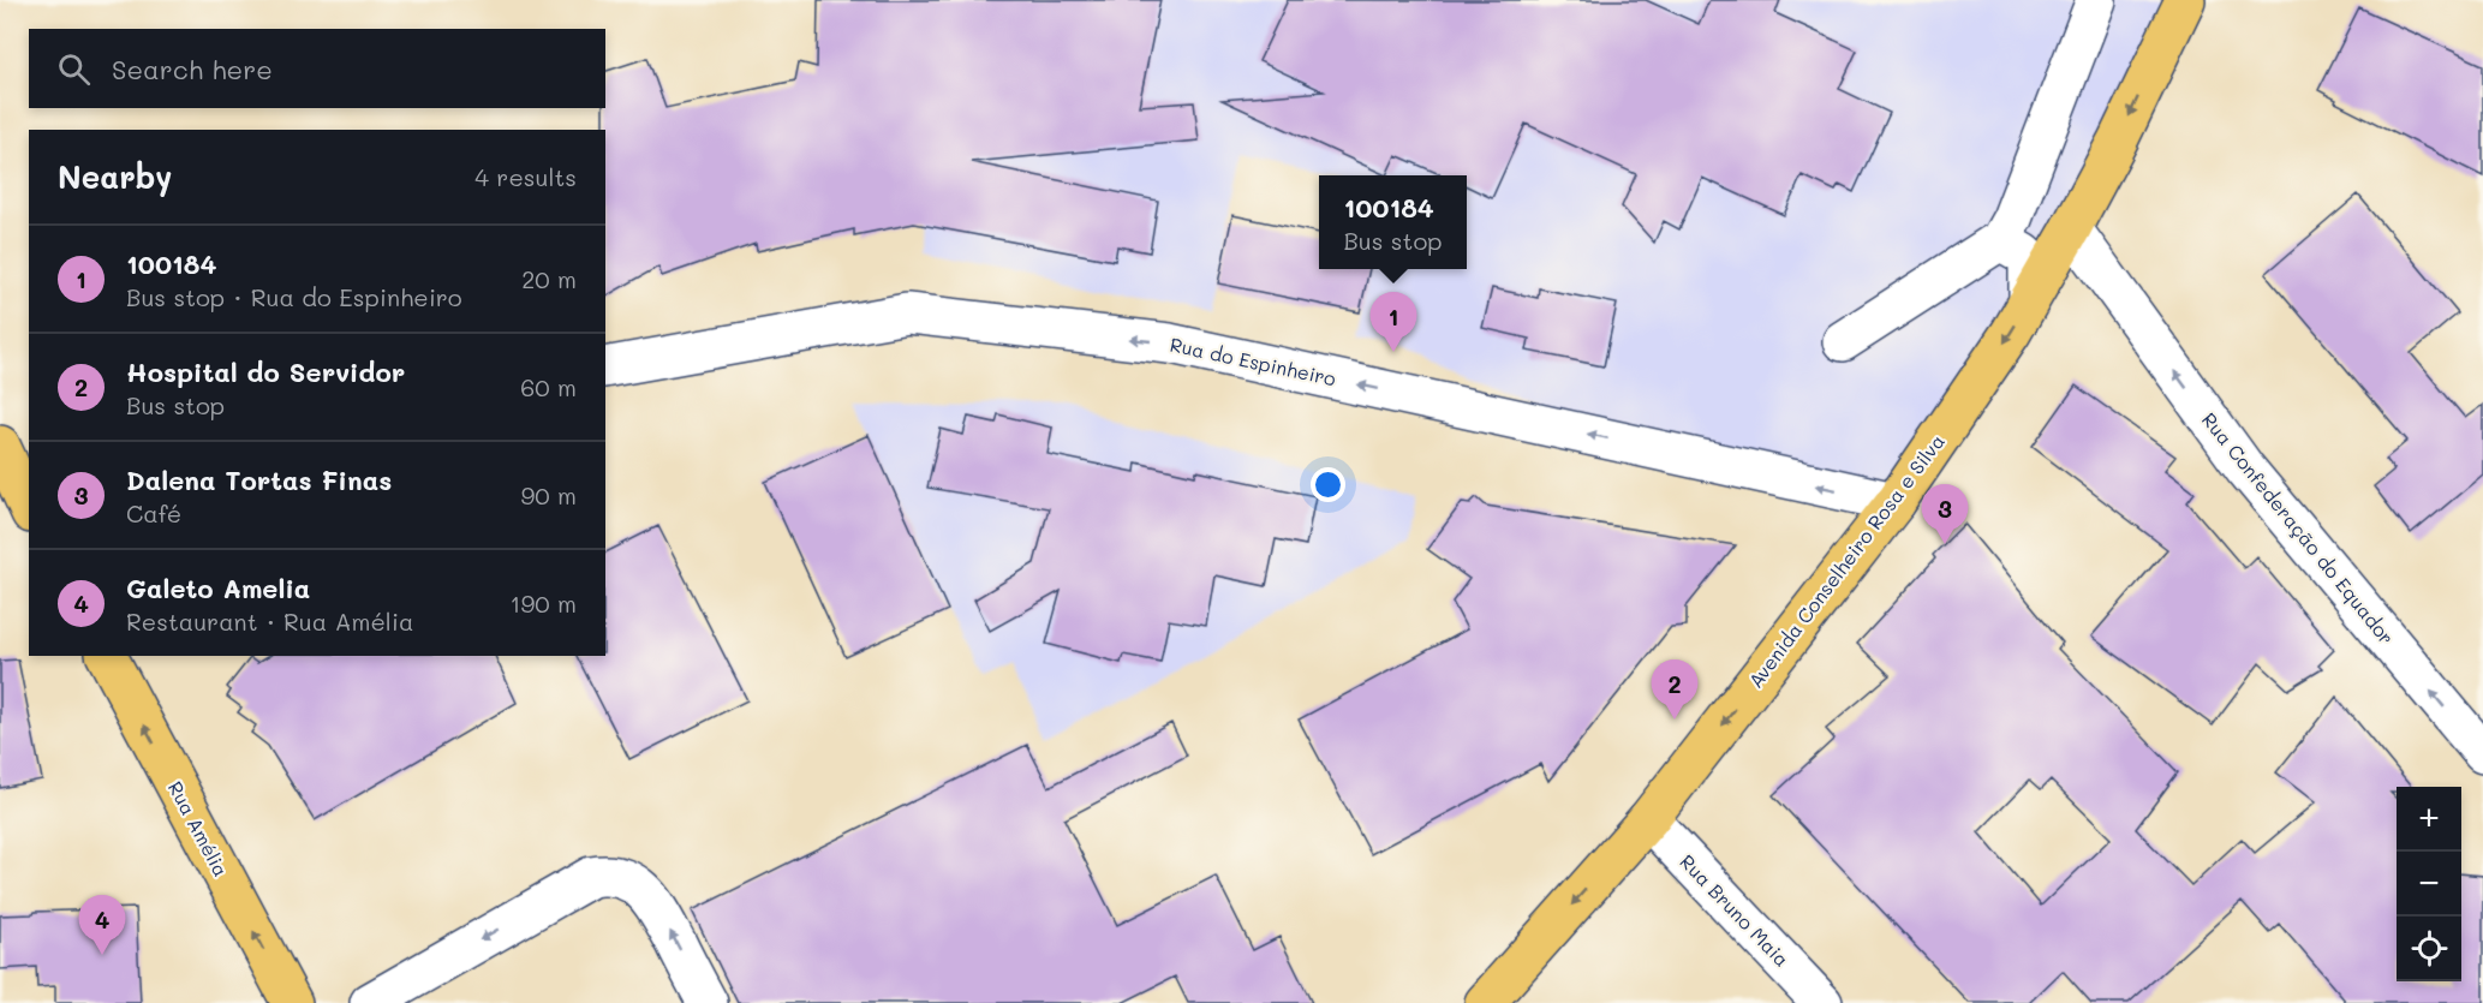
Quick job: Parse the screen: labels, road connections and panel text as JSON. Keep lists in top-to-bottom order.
{
  "streets": {
    "main road": ["Avenida Conselheiro Rosa e Silva", "Rua Amélia"],
    "street": ["Rua do Espinheiro", "Rua Confederação do Equador", "Rua Bruno Maia"]
  },
  "crossings": [
    ["Rua do Espinheiro", "Avenida Conselheiro Rosa e Silva"],
    ["Rua Confederação do Equador", "Avenida Conselheiro Rosa e Silva"],
    ["Avenida Conselheiro Rosa e Silva", "Rua Bruno Maia"]
  ],
  "one_way": [
    "Rua do Espinheiro",
    "Rua Confederação do Equador",
    "Avenida Conselheiro Rosa e Silva",
    "Rua Amélia"
  ],
  "page": {
    "search": "Search here",
    "heading": ["Nearby", "4 results"],
    "popup": ["100184", "Bus stop"],
    "list": [
      {
        "mark": "1",
        "name": "100184",
        "note": "Bus stop · Rua do Espinheiro",
        "value": "20 m"
      },
      {
        "mark": "2",
        "name": "Hospital do Servidor",
        "note": "Bus stop",
        "value": "60 m"
      },
      {
        "mark": "3",
        "name": "Dalena Tortas Finas",
        "note": "Café",
        "value": "90 m"
      },
      {
        "mark": "4",
        "name": "Galeto Amelia",
        "note": "Restaurant · Rua Amélia",
        "value": "190 m"
      }
    ],
    "pins": [
      "1",
      "3",
      "2",
      "4"
    ],
    "map_buttons": ["+", "−"]
  }
}
